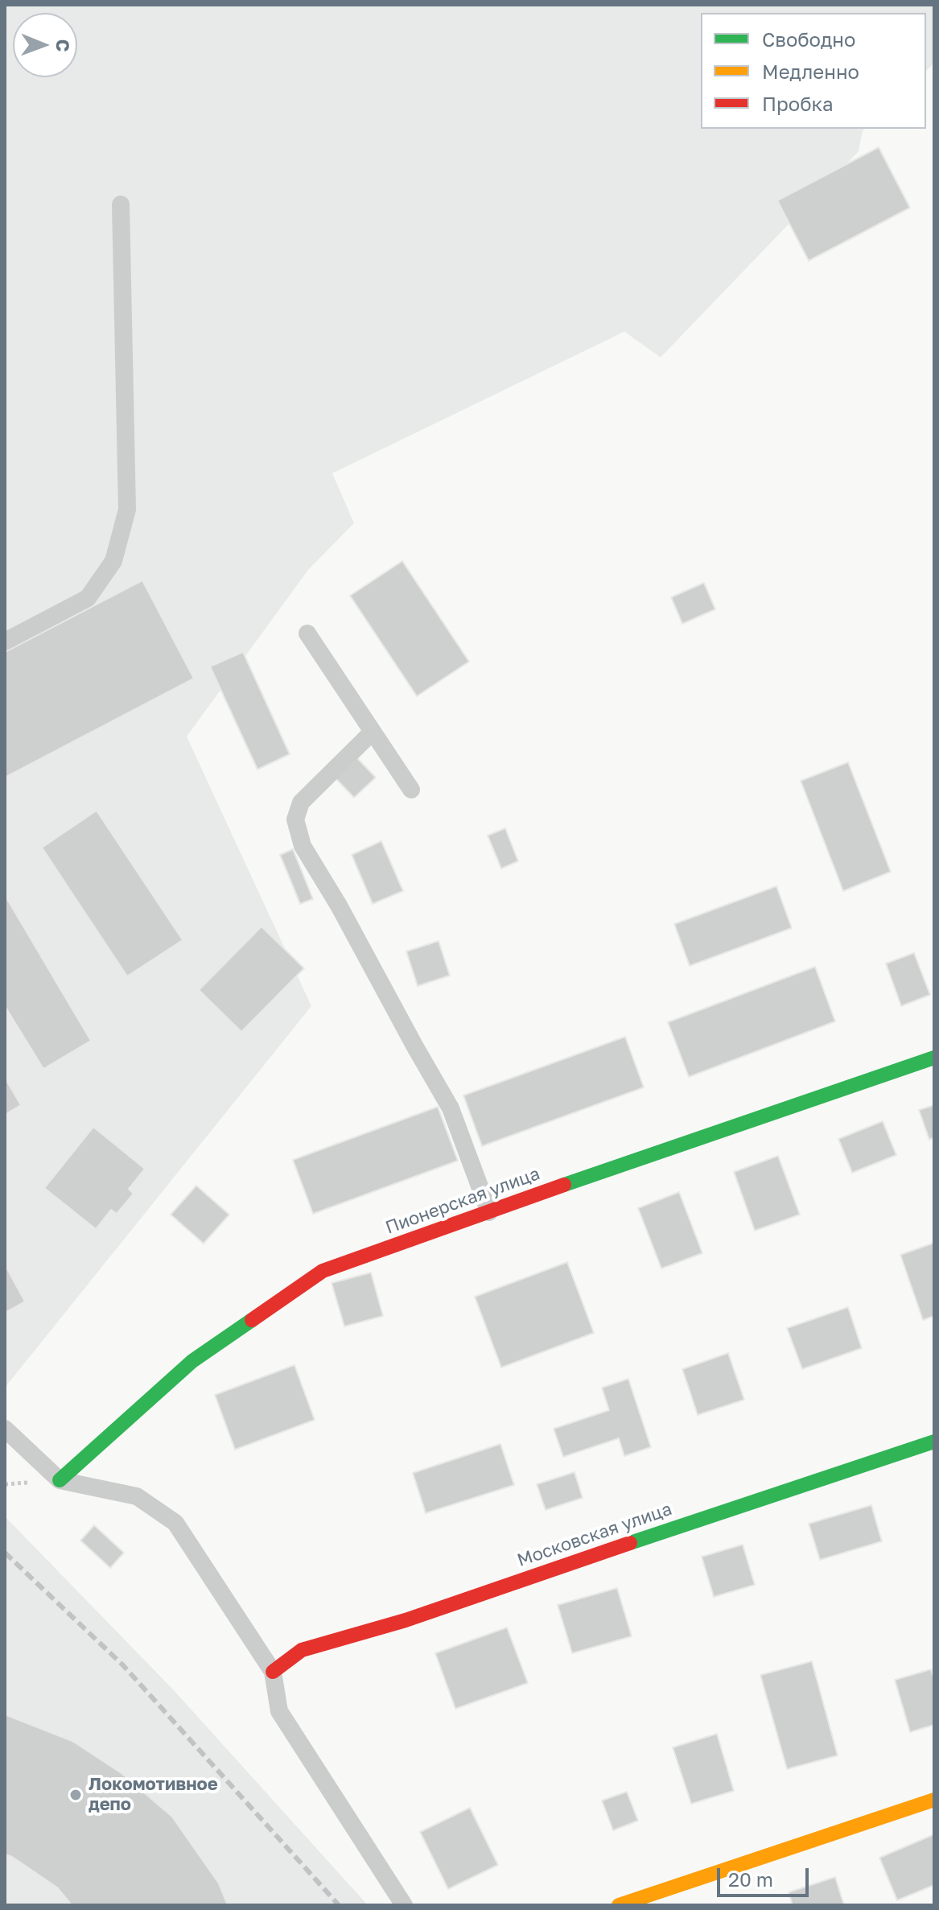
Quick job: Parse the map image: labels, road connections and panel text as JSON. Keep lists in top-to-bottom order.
{
  "streets": {
    "street": ["Пионерская улица", "Московская улица"]
  },
  "places": ["Локомотивное депо"],
  "legend": ["Свободно", "Медленно", "Пробка"],
  "scale_bar": "20 m",
  "north": "right"
}
